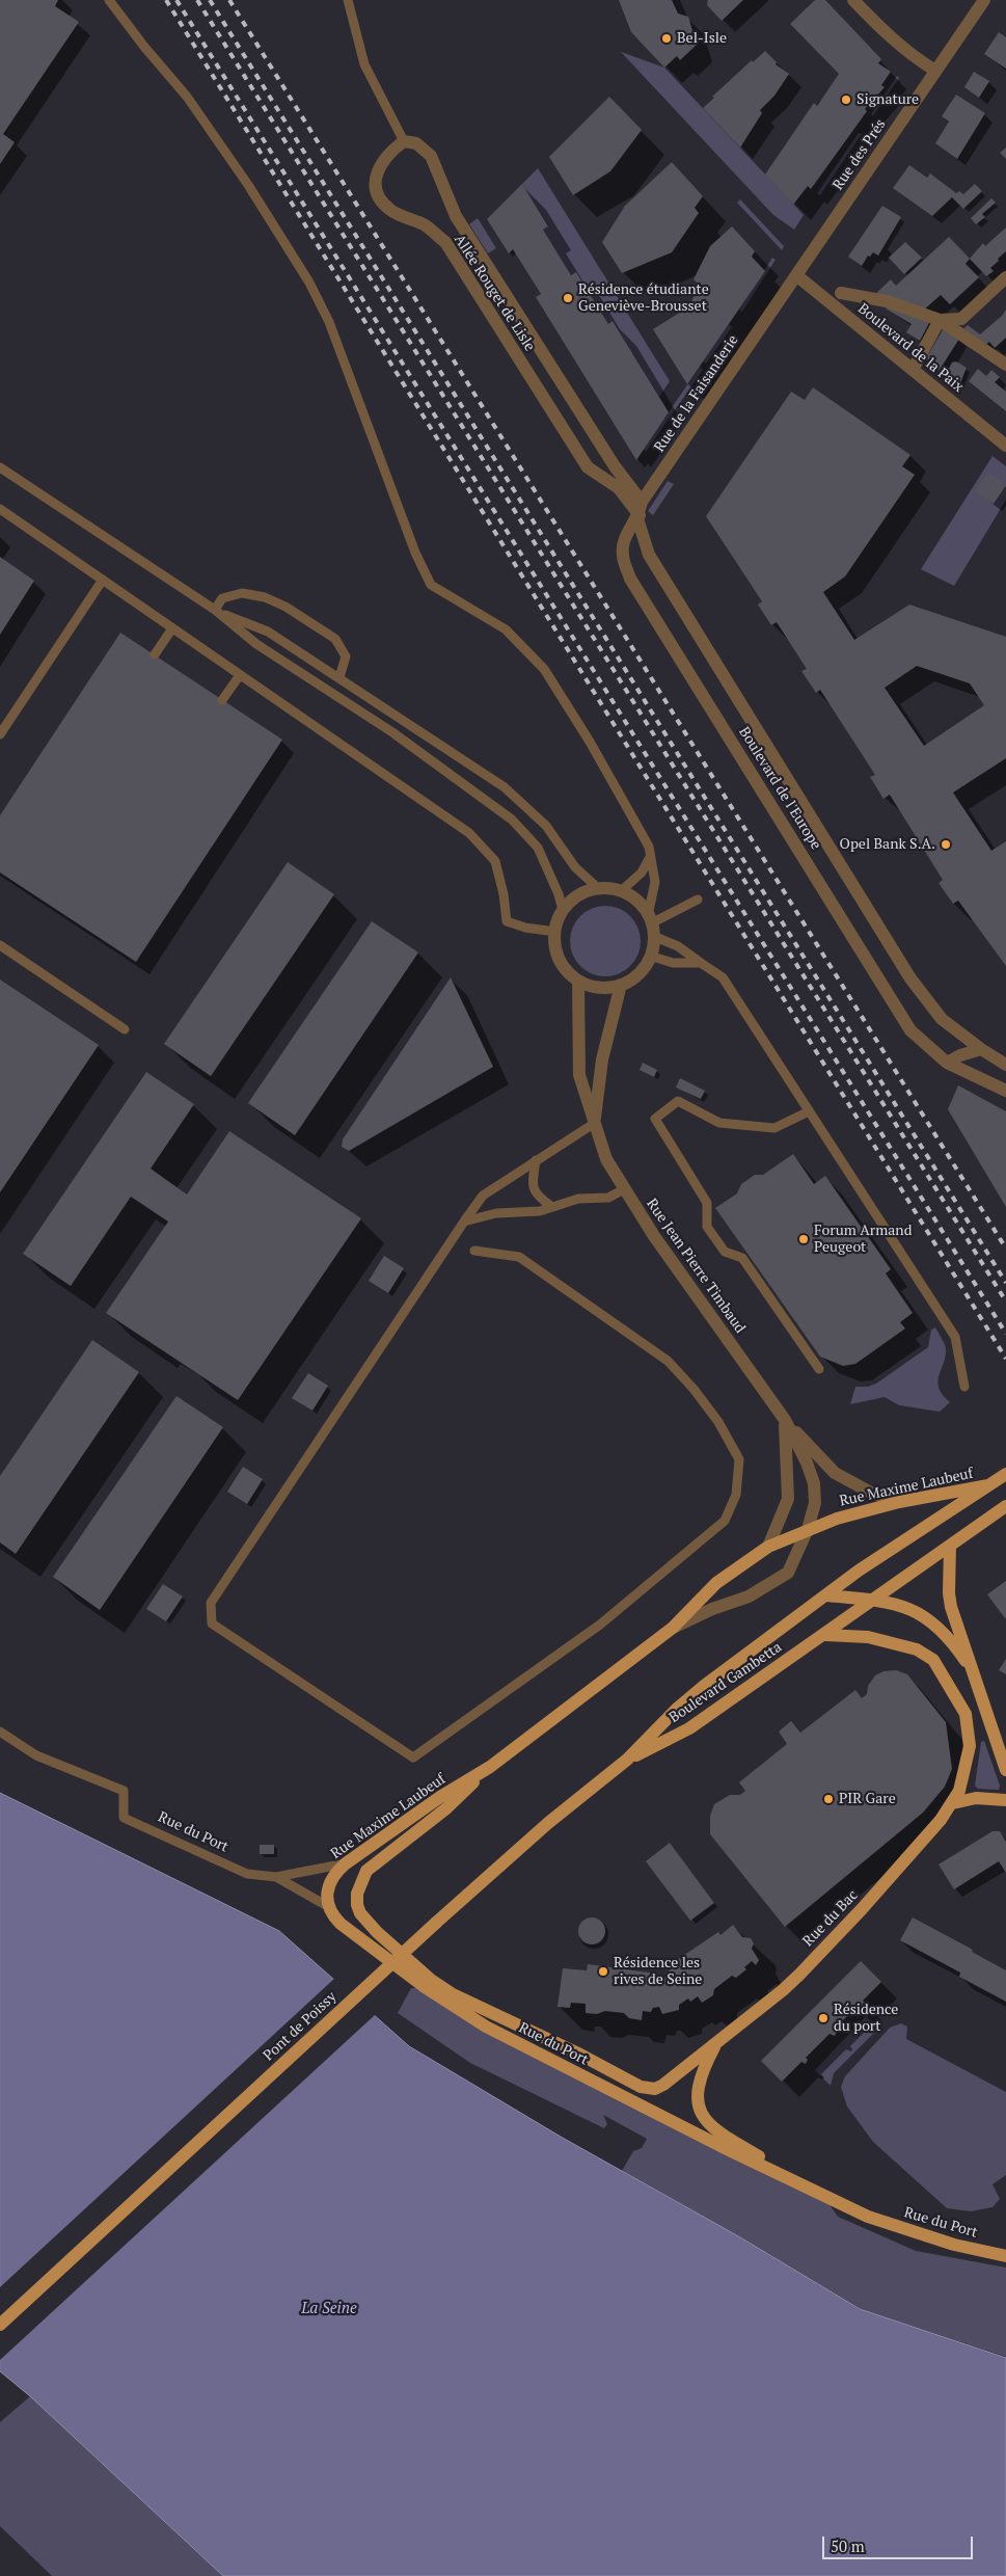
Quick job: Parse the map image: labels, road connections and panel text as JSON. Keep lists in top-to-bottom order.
{
  "streets": {
    "main road": [
      "Rue Maxime Laubeuf",
      "Boulevard Gambetta",
      "Rue du Port",
      "Rue du Bac",
      "Pont de Poissy"
    ],
    "street": [
      "Rue des Prés",
      "Allée Rouget de Lisle",
      "Boulevard de la Paix",
      "Rue de la Faisanderie",
      "Boulevard de l'Europe",
      "Rue Jean Pierre Timbaud"
    ]
  },
  "crossings": [
    ["Rue des Prés", "Boulevard de la Paix"],
    ["Rue des Prés", "Rue de la Faisanderie"],
    ["Allée Rouget de Lisle", "Rue de la Faisanderie"],
    ["Allée Rouget de Lisle", "Boulevard de l'Europe"],
    ["Boulevard de la Paix", "Rue de la Faisanderie"],
    ["Rue de la Faisanderie", "Boulevard de l'Europe"],
    ["Rue Jean Pierre Timbaud", "Rue Maxime Laubeuf"],
    ["Rue Maxime Laubeuf", "Boulevard Gambetta"],
    ["Rue Maxime Laubeuf", "Rue du Port"],
    ["Rue Maxime Laubeuf", "Rue du Bac"],
    ["Boulevard Gambetta", "Rue du Bac"],
    ["Boulevard Gambetta", "Pont de Poissy"],
    ["Rue du Port", "Rue du Bac"]
  ],
  "water": ["La Seine"],
  "places": [
    "Bel-Isle",
    "Signature",
    "Résidence étudiante Geneviève-Brousset",
    "Opel Bank S.A.",
    "Forum Armand Peugeot",
    "PIR Gare",
    "Résidence les rives de Seine",
    "Résidence du port"
  ],
  "scale_bar": "50 m"
}
